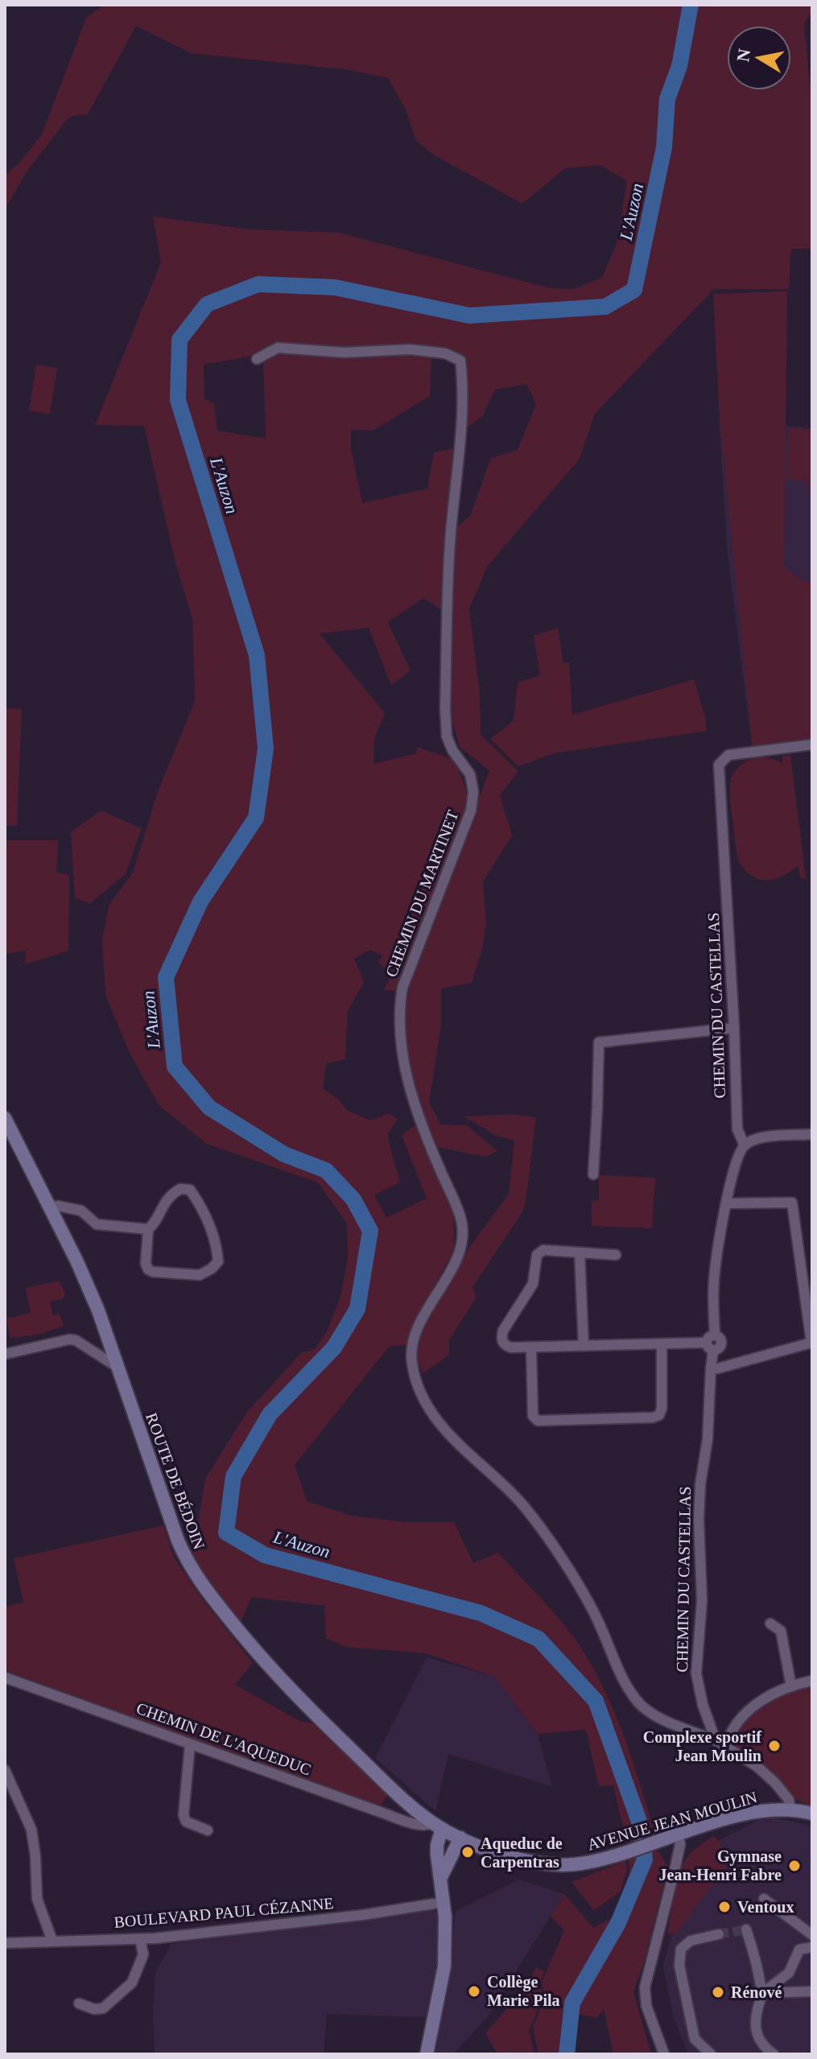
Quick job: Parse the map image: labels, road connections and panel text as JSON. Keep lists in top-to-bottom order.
{
  "streets": {
    "main road": ["ROUTE DE BÉDOIN", "AVENUE JEAN MOULIN"],
    "street": [
      "CHEMIN DU MARTINET",
      "CHEMIN DU CASTELLAS",
      "CHEMIN DE L'AQUEDUC",
      "BOULEVARD PAUL CÉZANNE"
    ]
  },
  "crossings": [
    ["CHEMIN DU MARTINET", "CHEMIN DU CASTELLAS"],
    ["ROUTE DE BÉDOIN", "CHEMIN DE L'AQUEDUC"],
    ["ROUTE DE BÉDOIN", "AVENUE JEAN MOULIN"],
    ["CHEMIN DE L'AQUEDUC", "AVENUE JEAN MOULIN"]
  ],
  "water": ["L'Auzon"],
  "places": [
    "Complexe sportif Jean Moulin",
    "Aqueduc de Carpentras",
    "Gymnase Jean-Henri Fabre",
    "Ventoux",
    "Collège Marie Pila",
    "Rénové"
  ],
  "north": "left"
}
